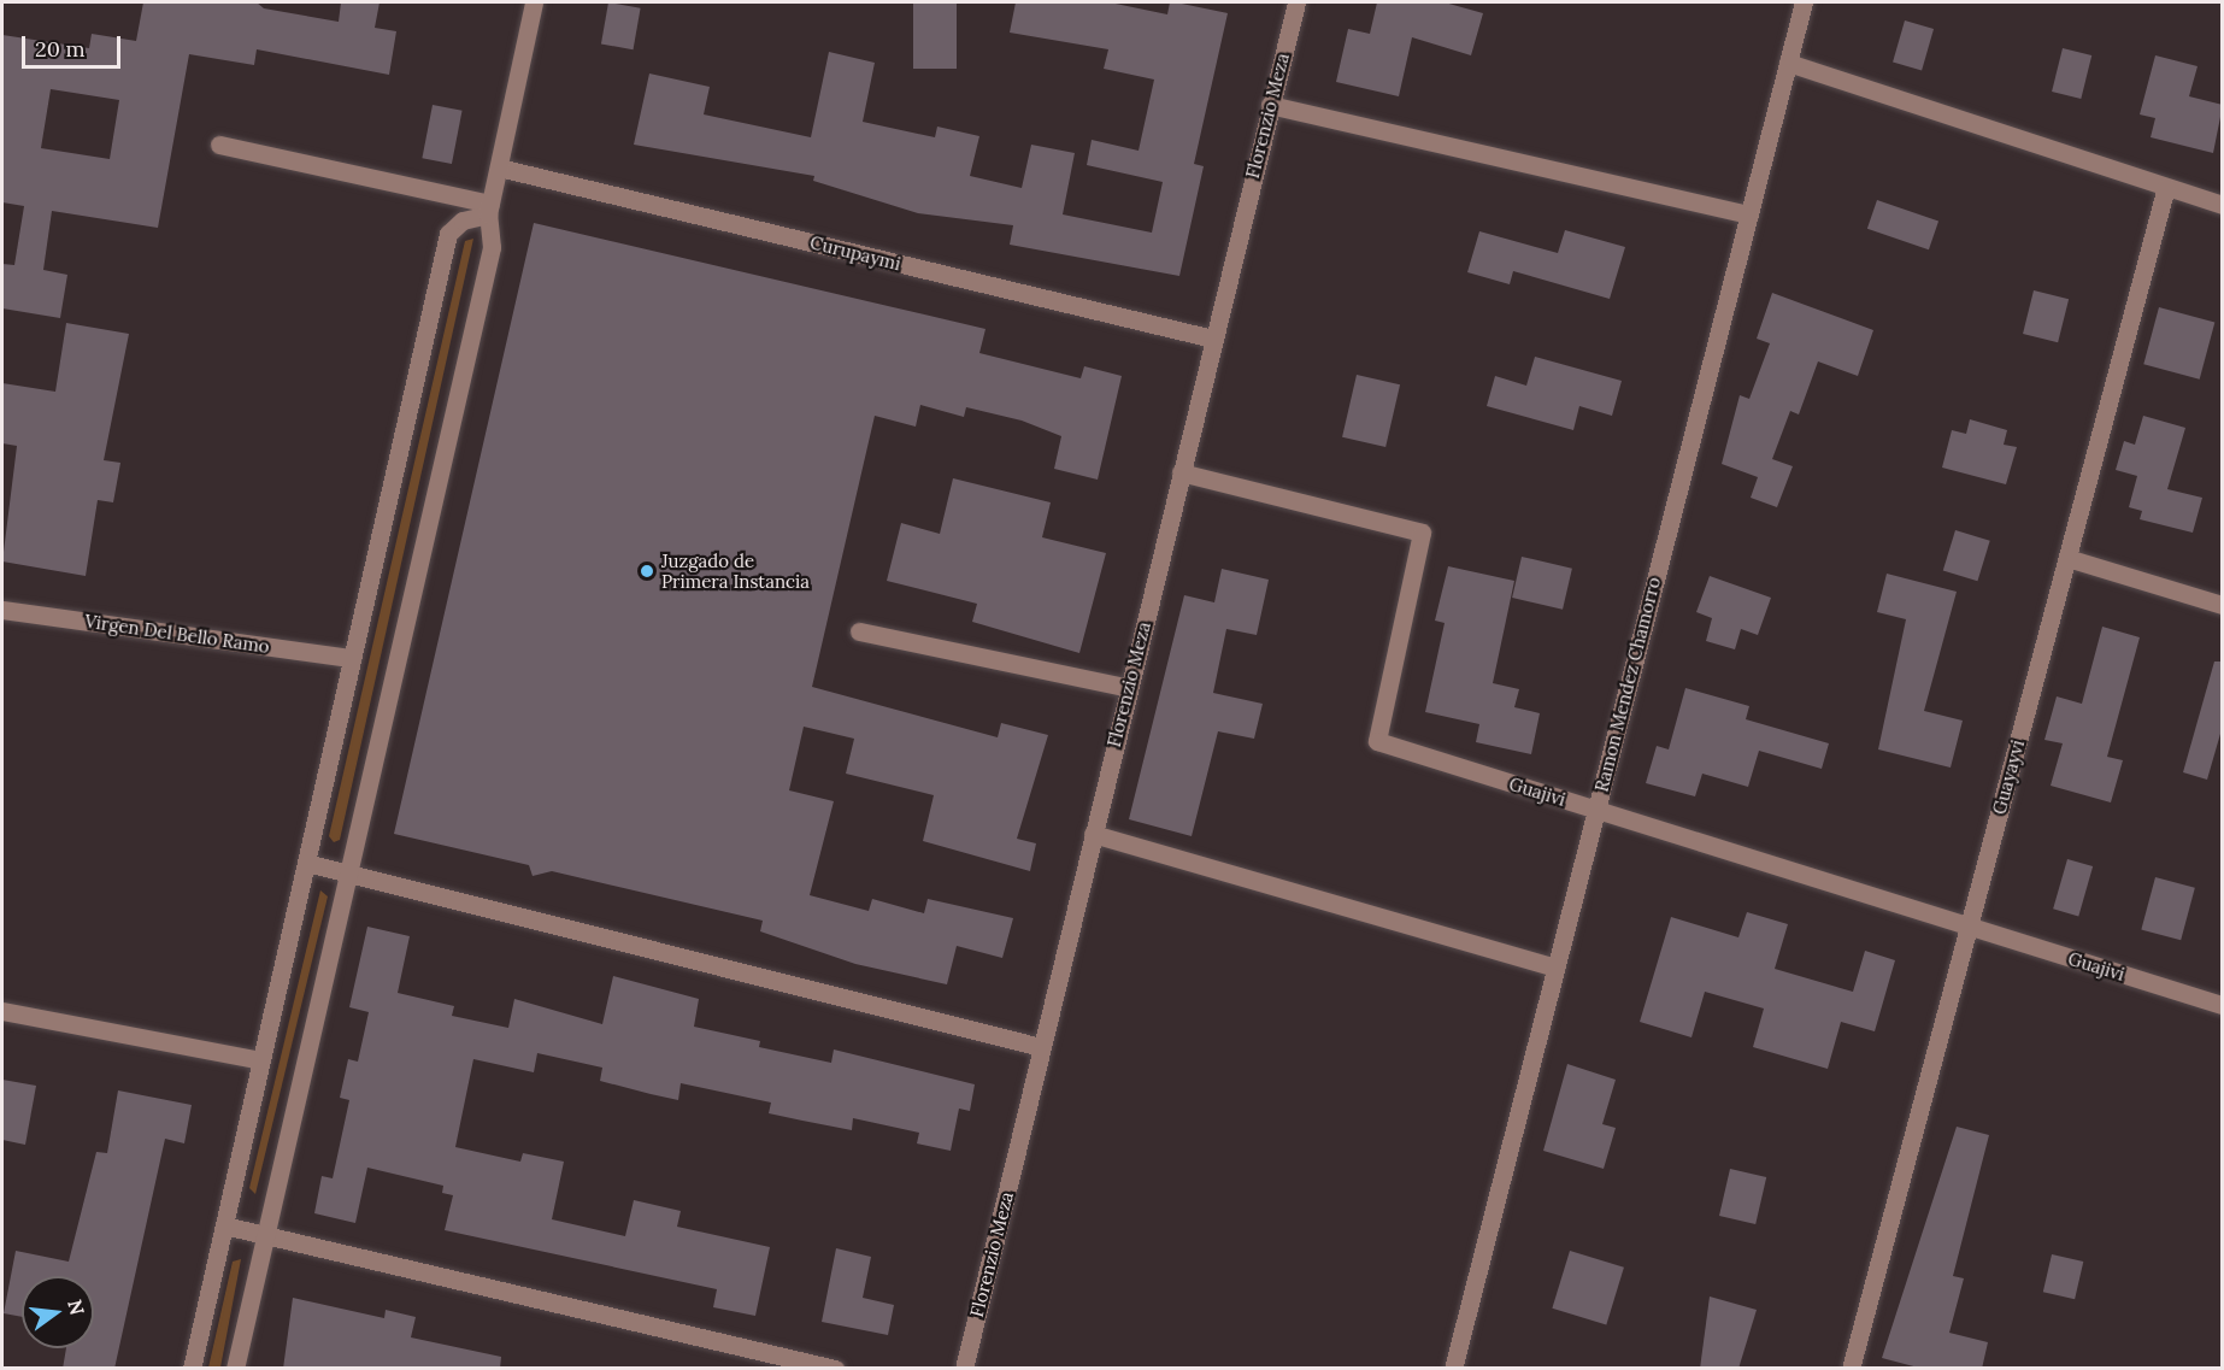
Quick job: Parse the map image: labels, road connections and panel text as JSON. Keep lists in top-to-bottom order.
{
  "streets": {
    "street": [
      "Florenzio Meza",
      "Curupaymi",
      "Virgen Del Bello Ramo",
      "Ramon Mendez Chamorro",
      "Guayayvi",
      "Guajivi"
    ]
  },
  "crossings": [
    ["Florenzio Meza", "Curupaymi"],
    ["Florenzio Meza", "Guajivi"],
    ["Ramon Mendez Chamorro", "Guajivi"],
    ["Guayayvi", "Guajivi"]
  ],
  "places": ["Juzgado de Primera Instancia"],
  "scale_bar": "20 m",
  "north": "right"
}
